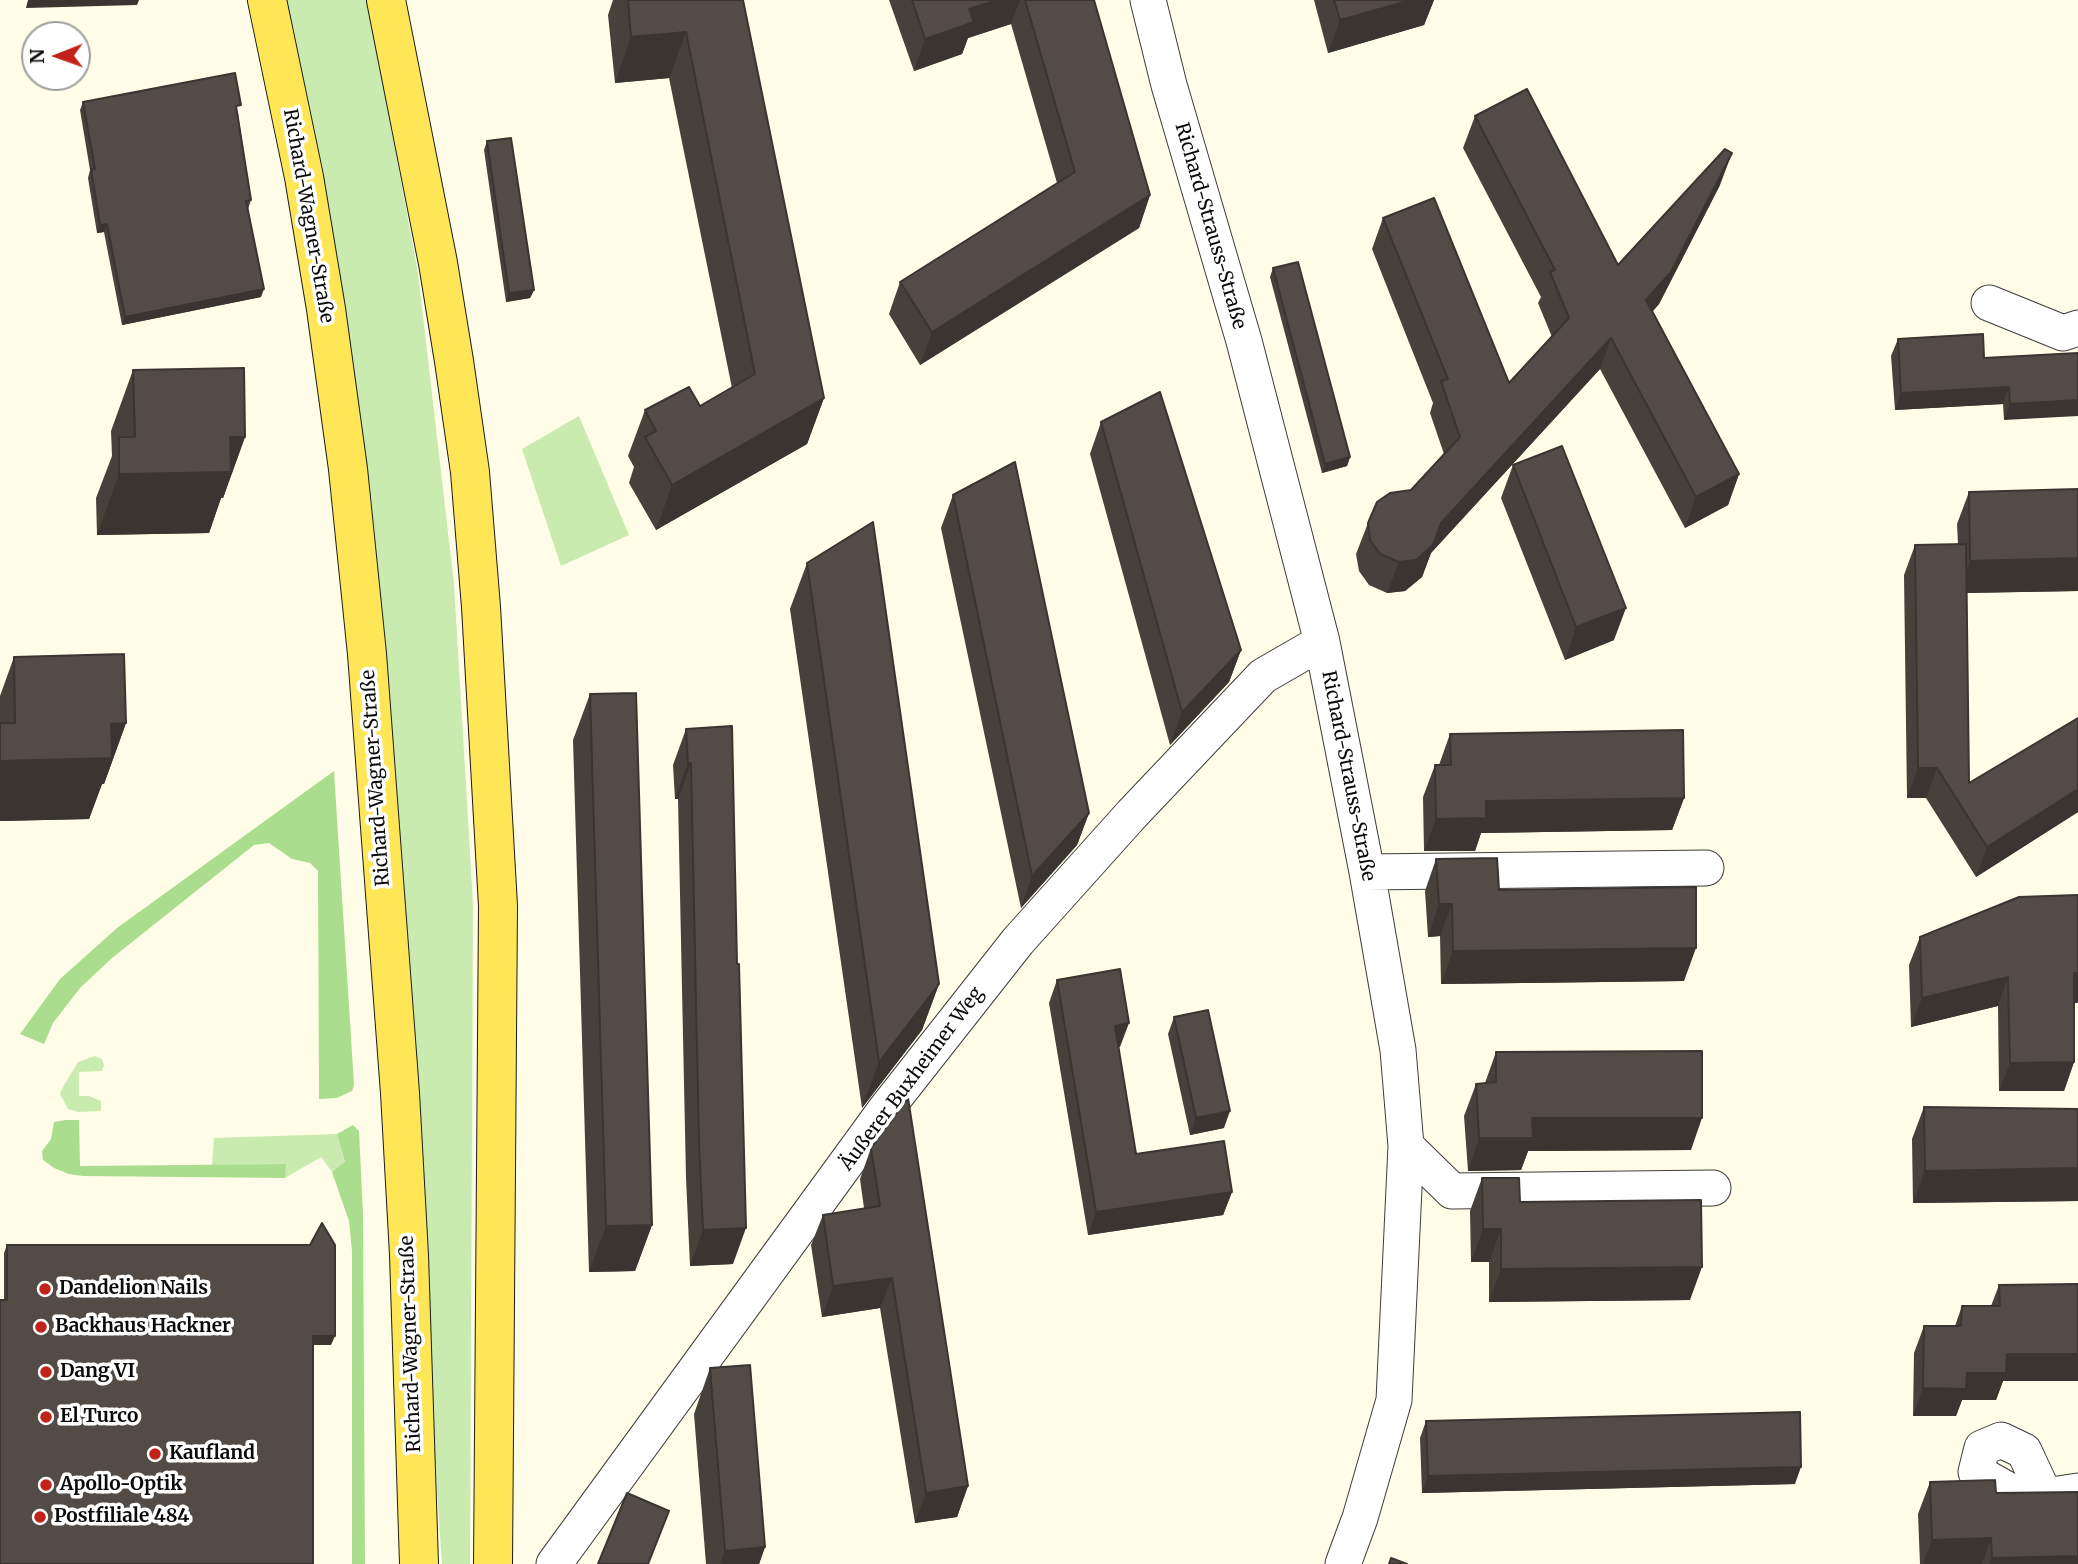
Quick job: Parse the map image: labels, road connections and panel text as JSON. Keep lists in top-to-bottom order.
{
  "streets": {
    "main road": ["Richard-Wagner-Straße"],
    "street": ["Richard-Strauss-Straße", "Äußerer Buxheimer Weg"]
  },
  "crossings": [
    ["Richard-Strauss-Straße", "Äußerer Buxheimer Weg"]
  ],
  "places": [
    "Dandelion Nails",
    "Backhaus Hackner",
    "Dang VI",
    "El Turco",
    "Kaufland",
    "Apollo-Optik",
    "Postfiliale 484"
  ],
  "north": "left"
}
